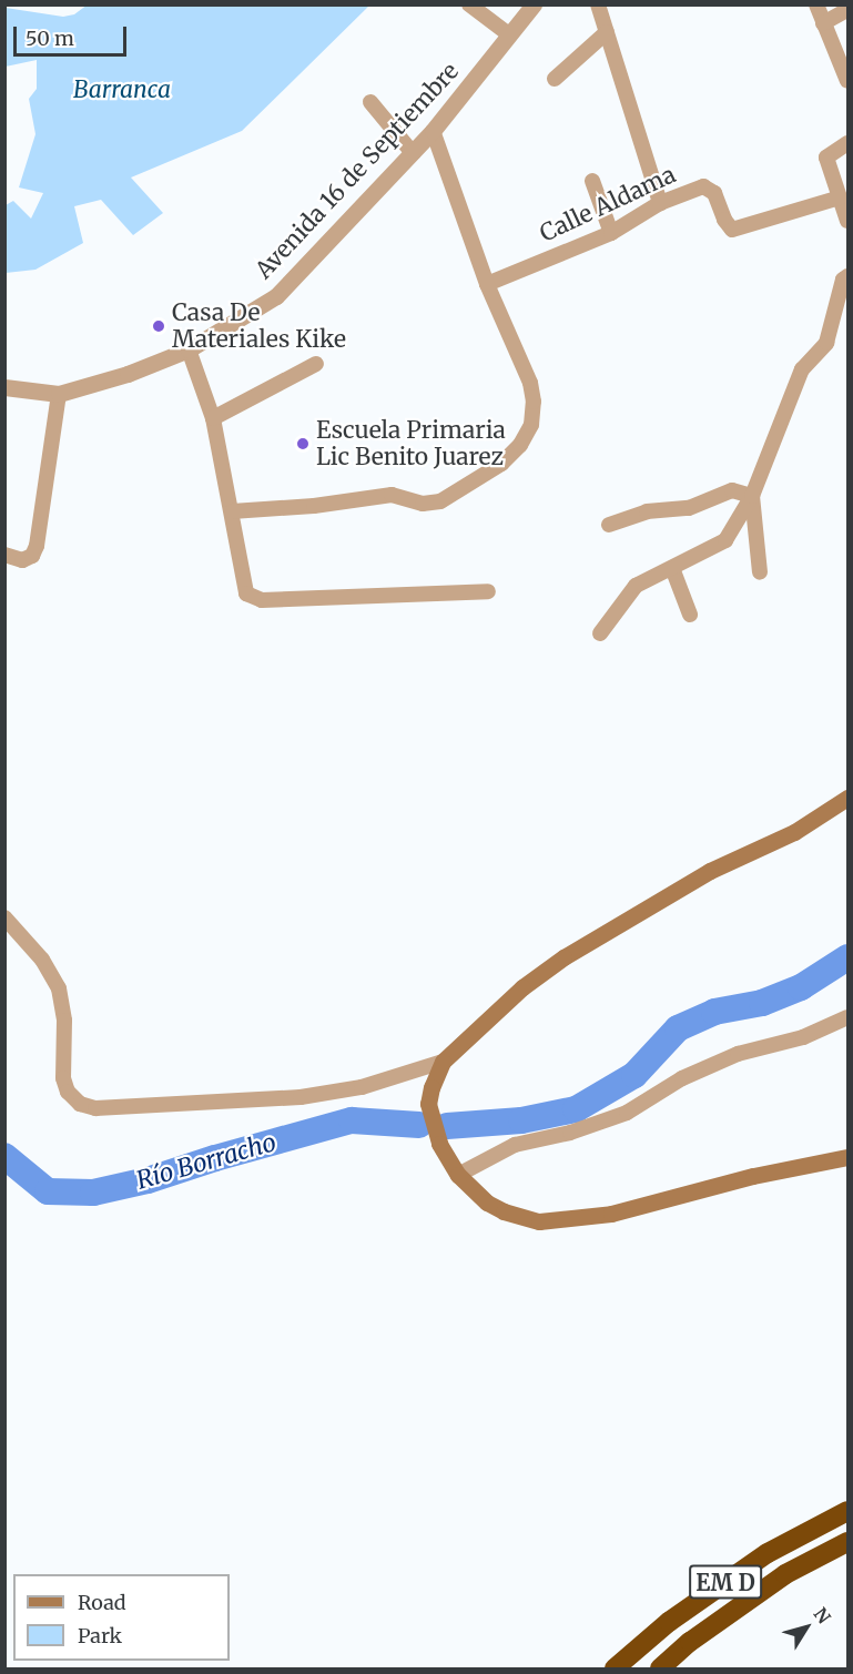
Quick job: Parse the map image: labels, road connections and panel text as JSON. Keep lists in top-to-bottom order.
{
  "streets": {
    "highway": ["EM D"],
    "street": ["Avenida 16 de Septiembre", "Calle Aldama"]
  },
  "water": ["Río Borracho"],
  "parks": ["Barranca"],
  "places": ["Casa De Materiales Kike", "Escuela Primaria Lic Benito Juarez"],
  "legend": ["Road", "Park"],
  "scale_bar": "50 m",
  "north": "top right"
}
